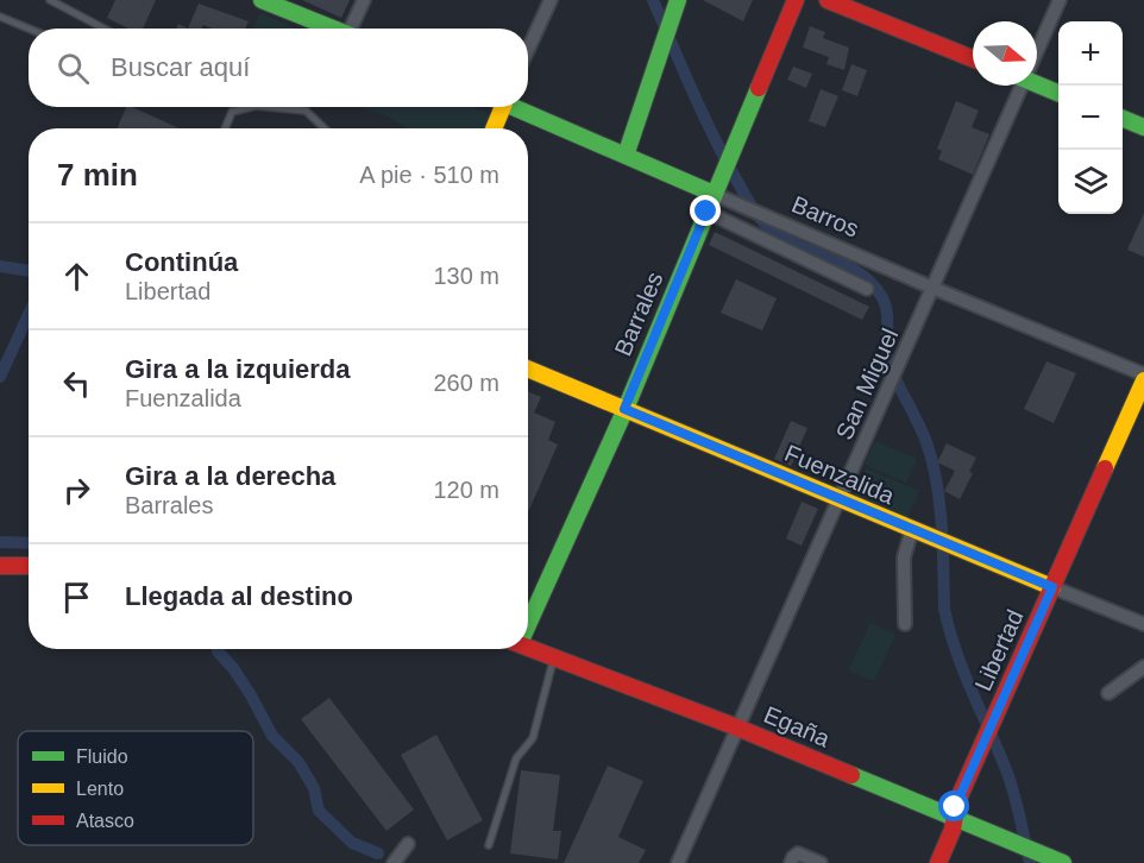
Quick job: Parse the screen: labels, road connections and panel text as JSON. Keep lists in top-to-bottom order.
{
  "streets": {
    "street": [
      "Barros",
      "Barrales",
      "San Miguel",
      "Fuenzalida",
      "Libertad",
      "Egaña"
    ]
  },
  "crossings": [
    ["Barros", "Barrales"],
    ["Barros", "San Miguel"],
    ["Barrales", "Fuenzalida"],
    ["San Miguel", "Fuenzalida"],
    ["San Miguel", "Egaña"],
    ["Fuenzalida", "Libertad"],
    ["Libertad", "Egaña"]
  ],
  "legend": ["Fluido", "Lento", "Atasco"],
  "north": "right",
  "page": {
    "map_buttons": ["+", "−"],
    "search": "Buscar aquí",
    "heading": ["7 min", "A pie · 510 m"],
    "list": [
      ["Continúa", "Libertad", "130 m"],
      ["Gira a la izquierda", "Fuenzalida", "260 m"],
      ["Gira a la derecha", "Barrales", "120 m"],
      "Llegada al destino"
    ]
  }
}
